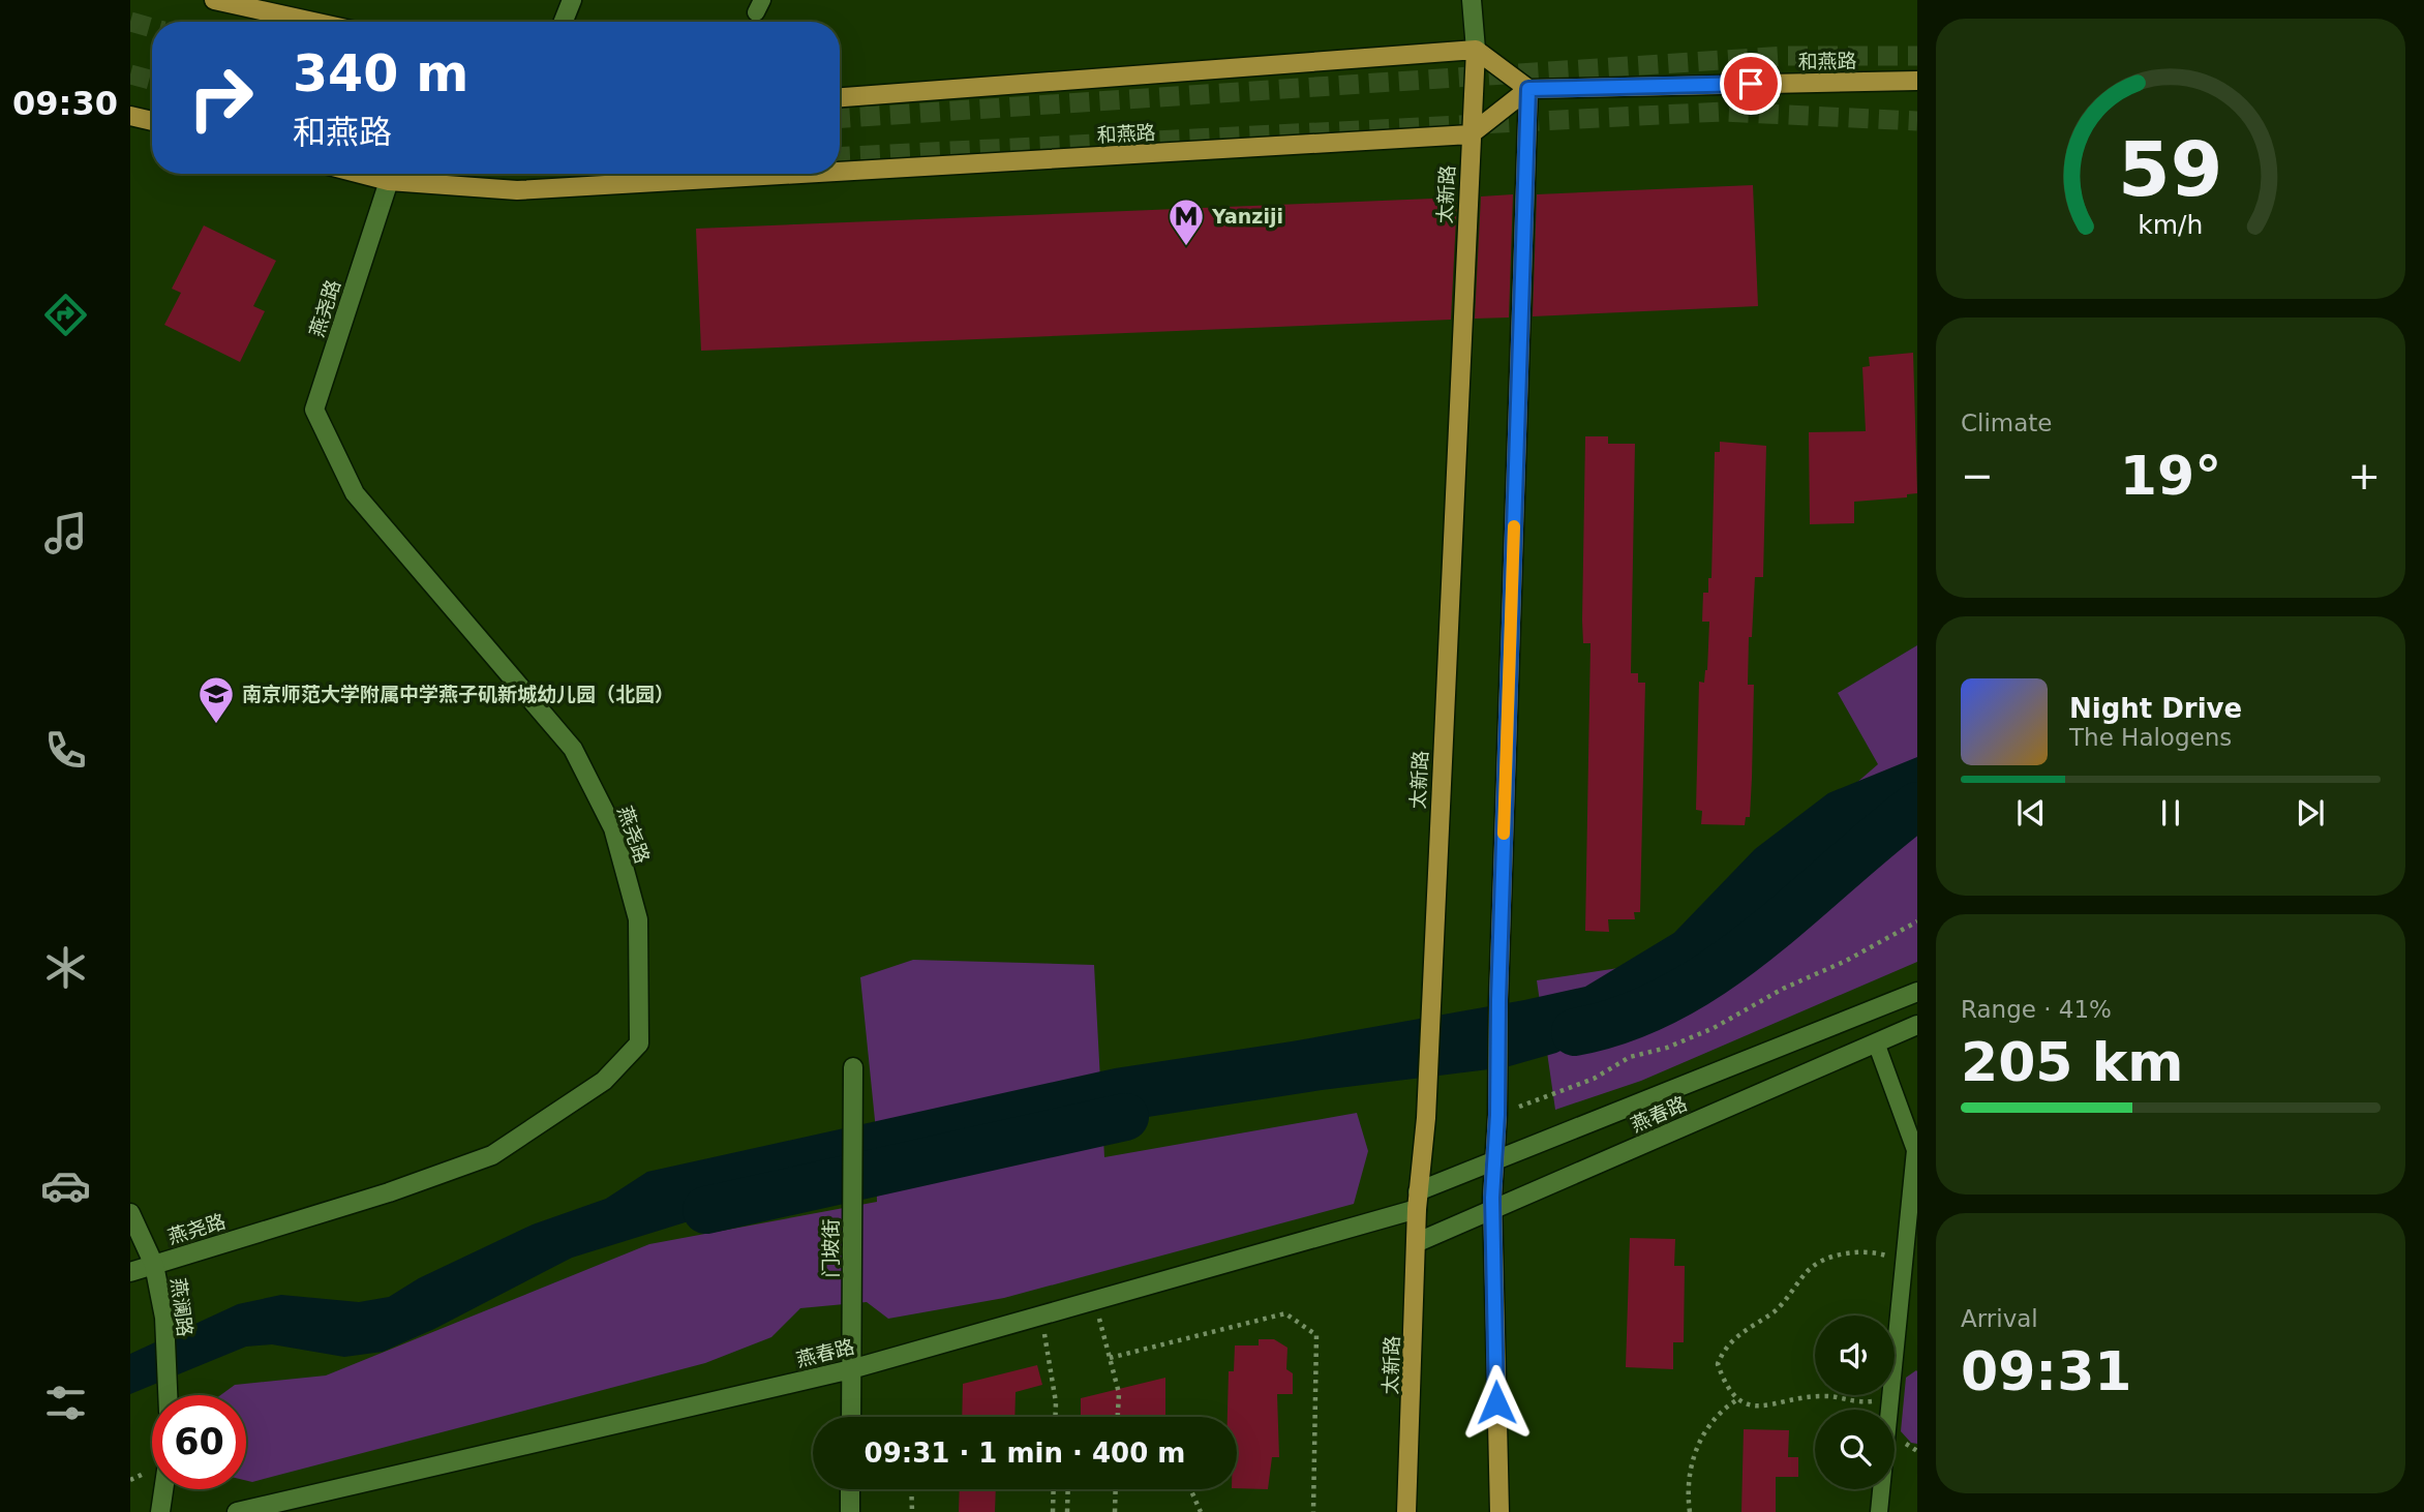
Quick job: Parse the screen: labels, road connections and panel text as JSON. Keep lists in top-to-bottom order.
{
  "streets": {
    "main road": ["和燕路", "太新路"],
    "street": [
      "燕尧路",
      "燕春路",
      "门坡街",
      "燕澜路"
    ]
  },
  "crossings": [
    ["和燕路", "太新路"],
    ["和燕路", "燕尧路"],
    ["太新路", "燕春路"],
    ["燕尧路", "燕澜路"],
    ["燕春路", "门坡街"]
  ],
  "places": {
    "metro station": ["Yanziji"],
    "school or university": ["南京师范大学附属中学燕子矶新城幼儿园（北园）"]
  },
  "page": {
    "tabs": "09:30",
    "turn": ["340 m", "和燕路"],
    "tile": [
      "Climate",
      ["Range · 41%", "205 km"],
      ["Arrival", "09:31"]
    ],
    "heat": ["−", "19°", "+"],
    "song": ["Night Drive", "The Halogens"],
    "limit": "60",
    "trip": "09:31 · 1 min · 400 m",
    "gauge": ["59", "km/h"]
  }
}
